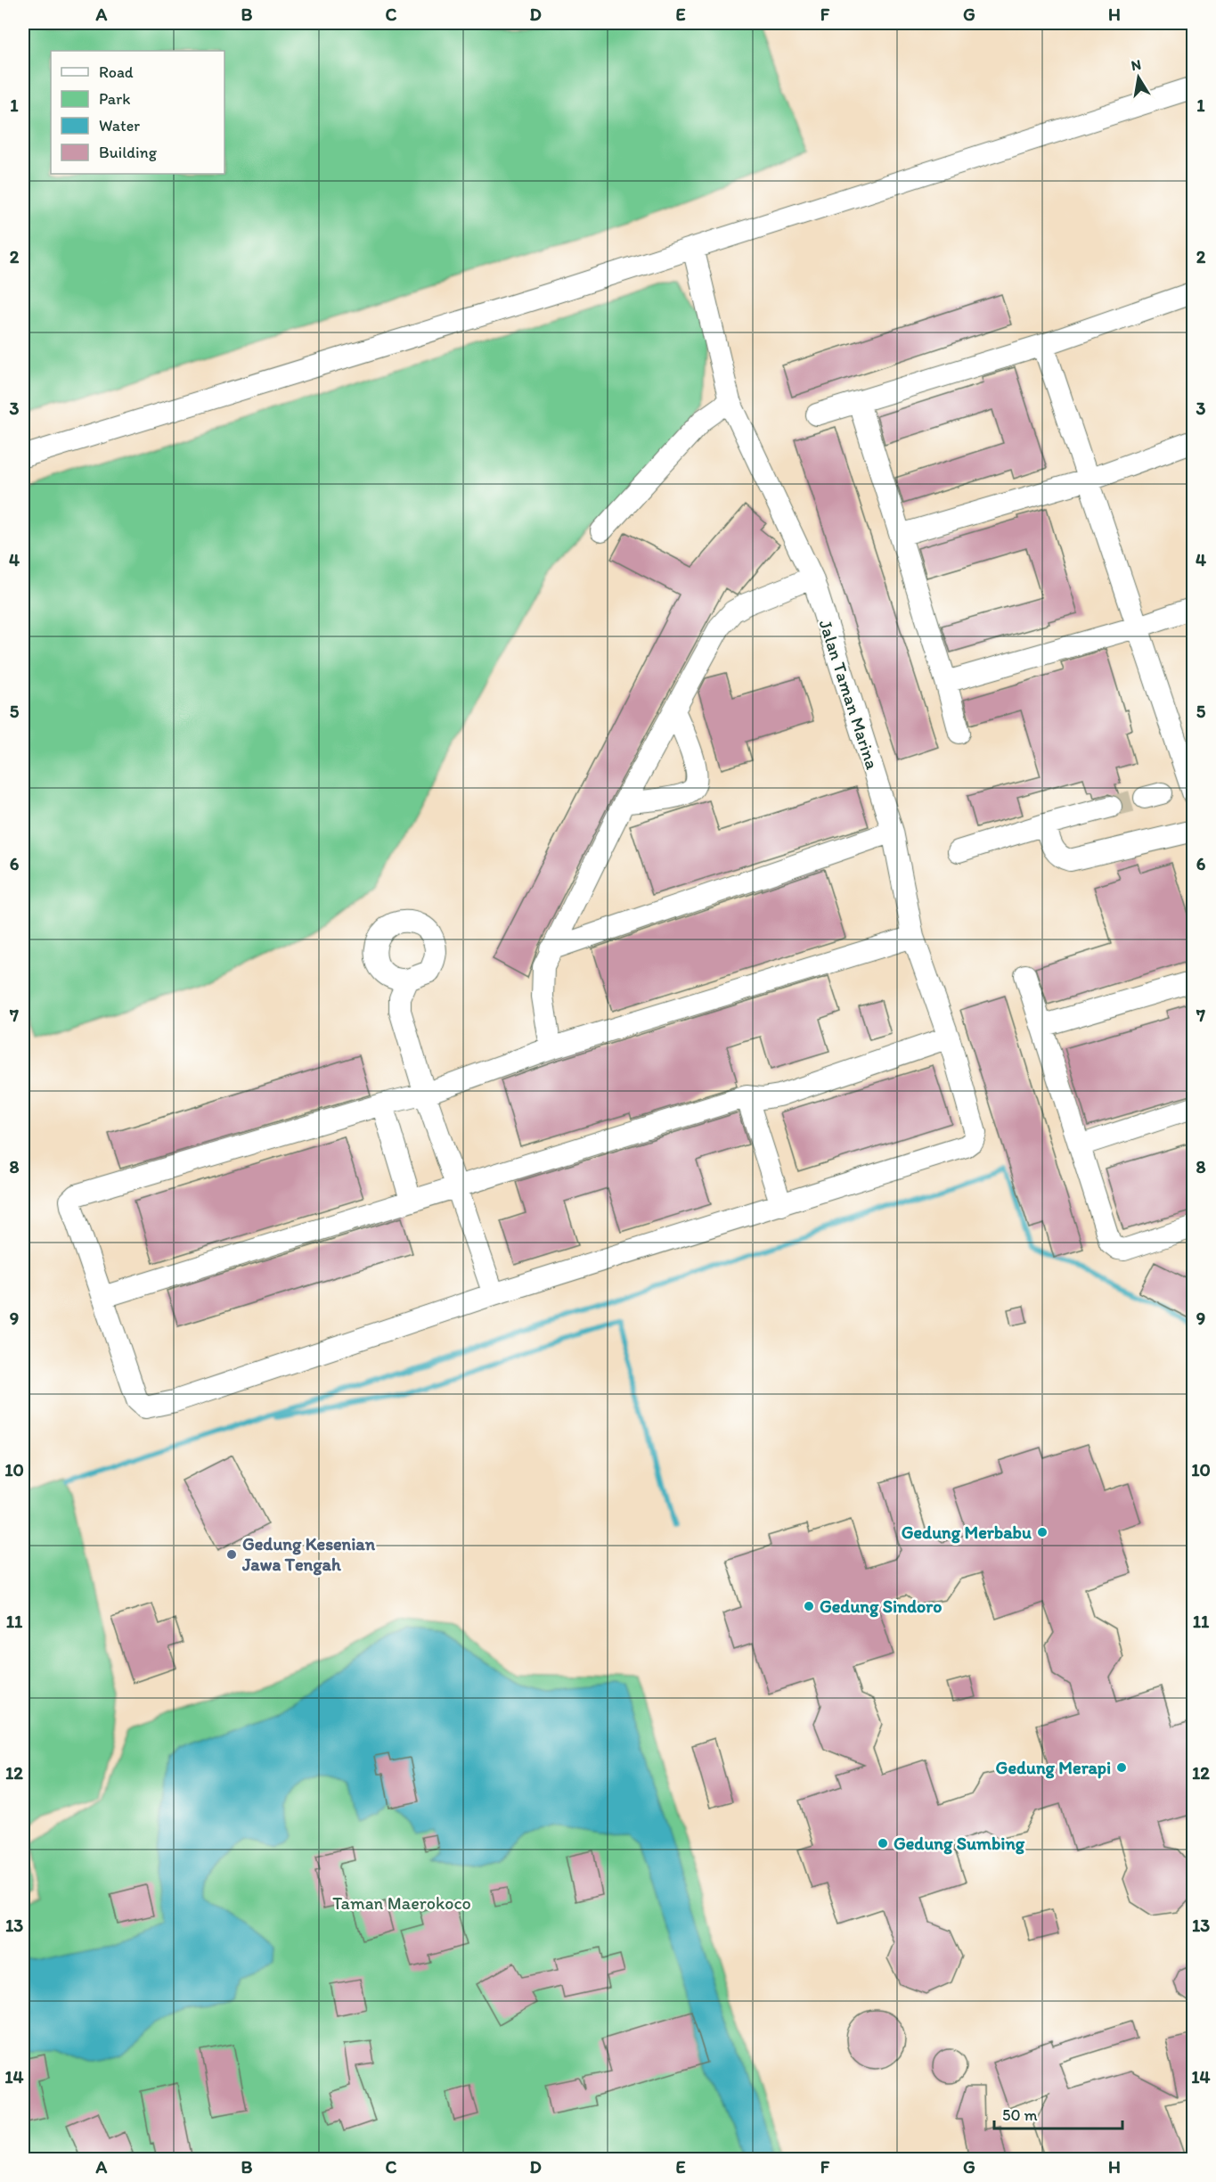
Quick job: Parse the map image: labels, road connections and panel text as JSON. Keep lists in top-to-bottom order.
{
  "streets": {
    "street": ["Jalan Taman Marina"]
  },
  "parks": ["Taman Maerokoco"],
  "places": [
    "Gedung Merbabu",
    "Gedung Kesenian Jawa Tengah",
    "Gedung Sindoro",
    "Gedung Merapi",
    "Gedung Sumbing"
  ],
  "legend": [
    "Road",
    "Park",
    "Water",
    "Building"
  ],
  "scale_bar": "50 m",
  "north": "top",
  "grid": {
    "columns": [
      "A",
      "B",
      "C",
      "D",
      "E",
      "F",
      "G",
      "H"
    ],
    "rows": [
      "1",
      "2",
      "3",
      "4",
      "5",
      "6",
      "7",
      "8",
      "9",
      "10",
      "11",
      "12",
      "13",
      "14"
    ]
  }
}
